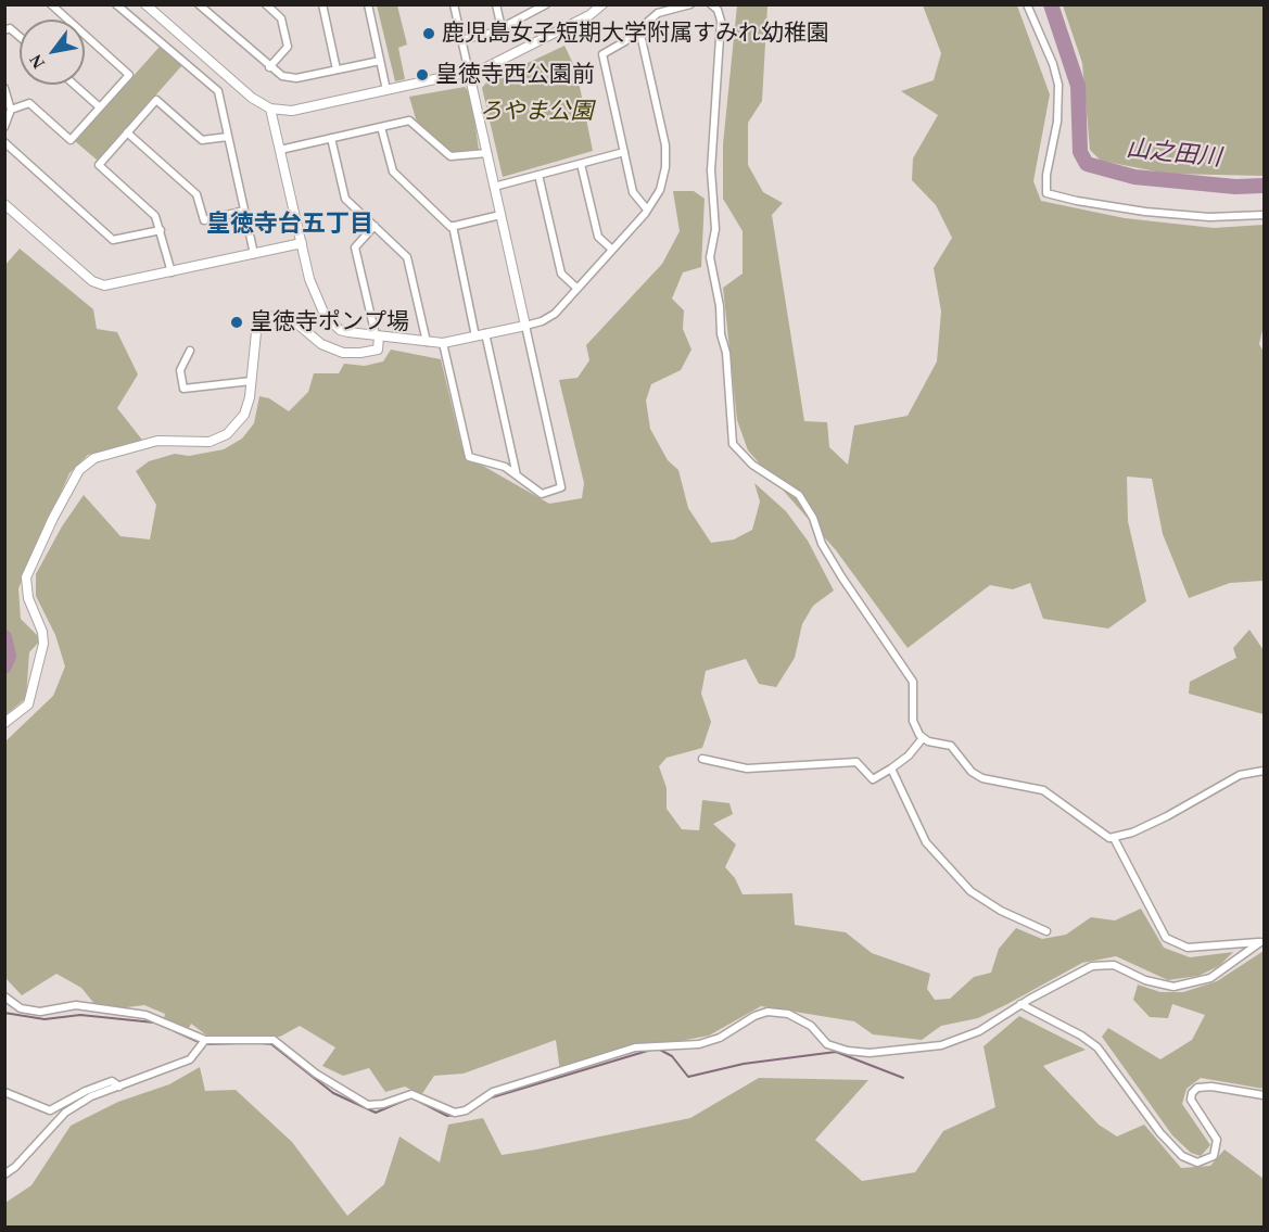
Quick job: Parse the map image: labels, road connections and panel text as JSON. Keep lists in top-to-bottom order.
{
  "districts": ["皇徳寺台五丁目"],
  "water": ["山之田川"],
  "parks": ["ろやま公園"],
  "places": ["鹿児島女子短期大学附属すみれ幼稚園", "皇徳寺西公園前", "皇徳寺ポンプ場"],
  "north": "bottom left"
}
